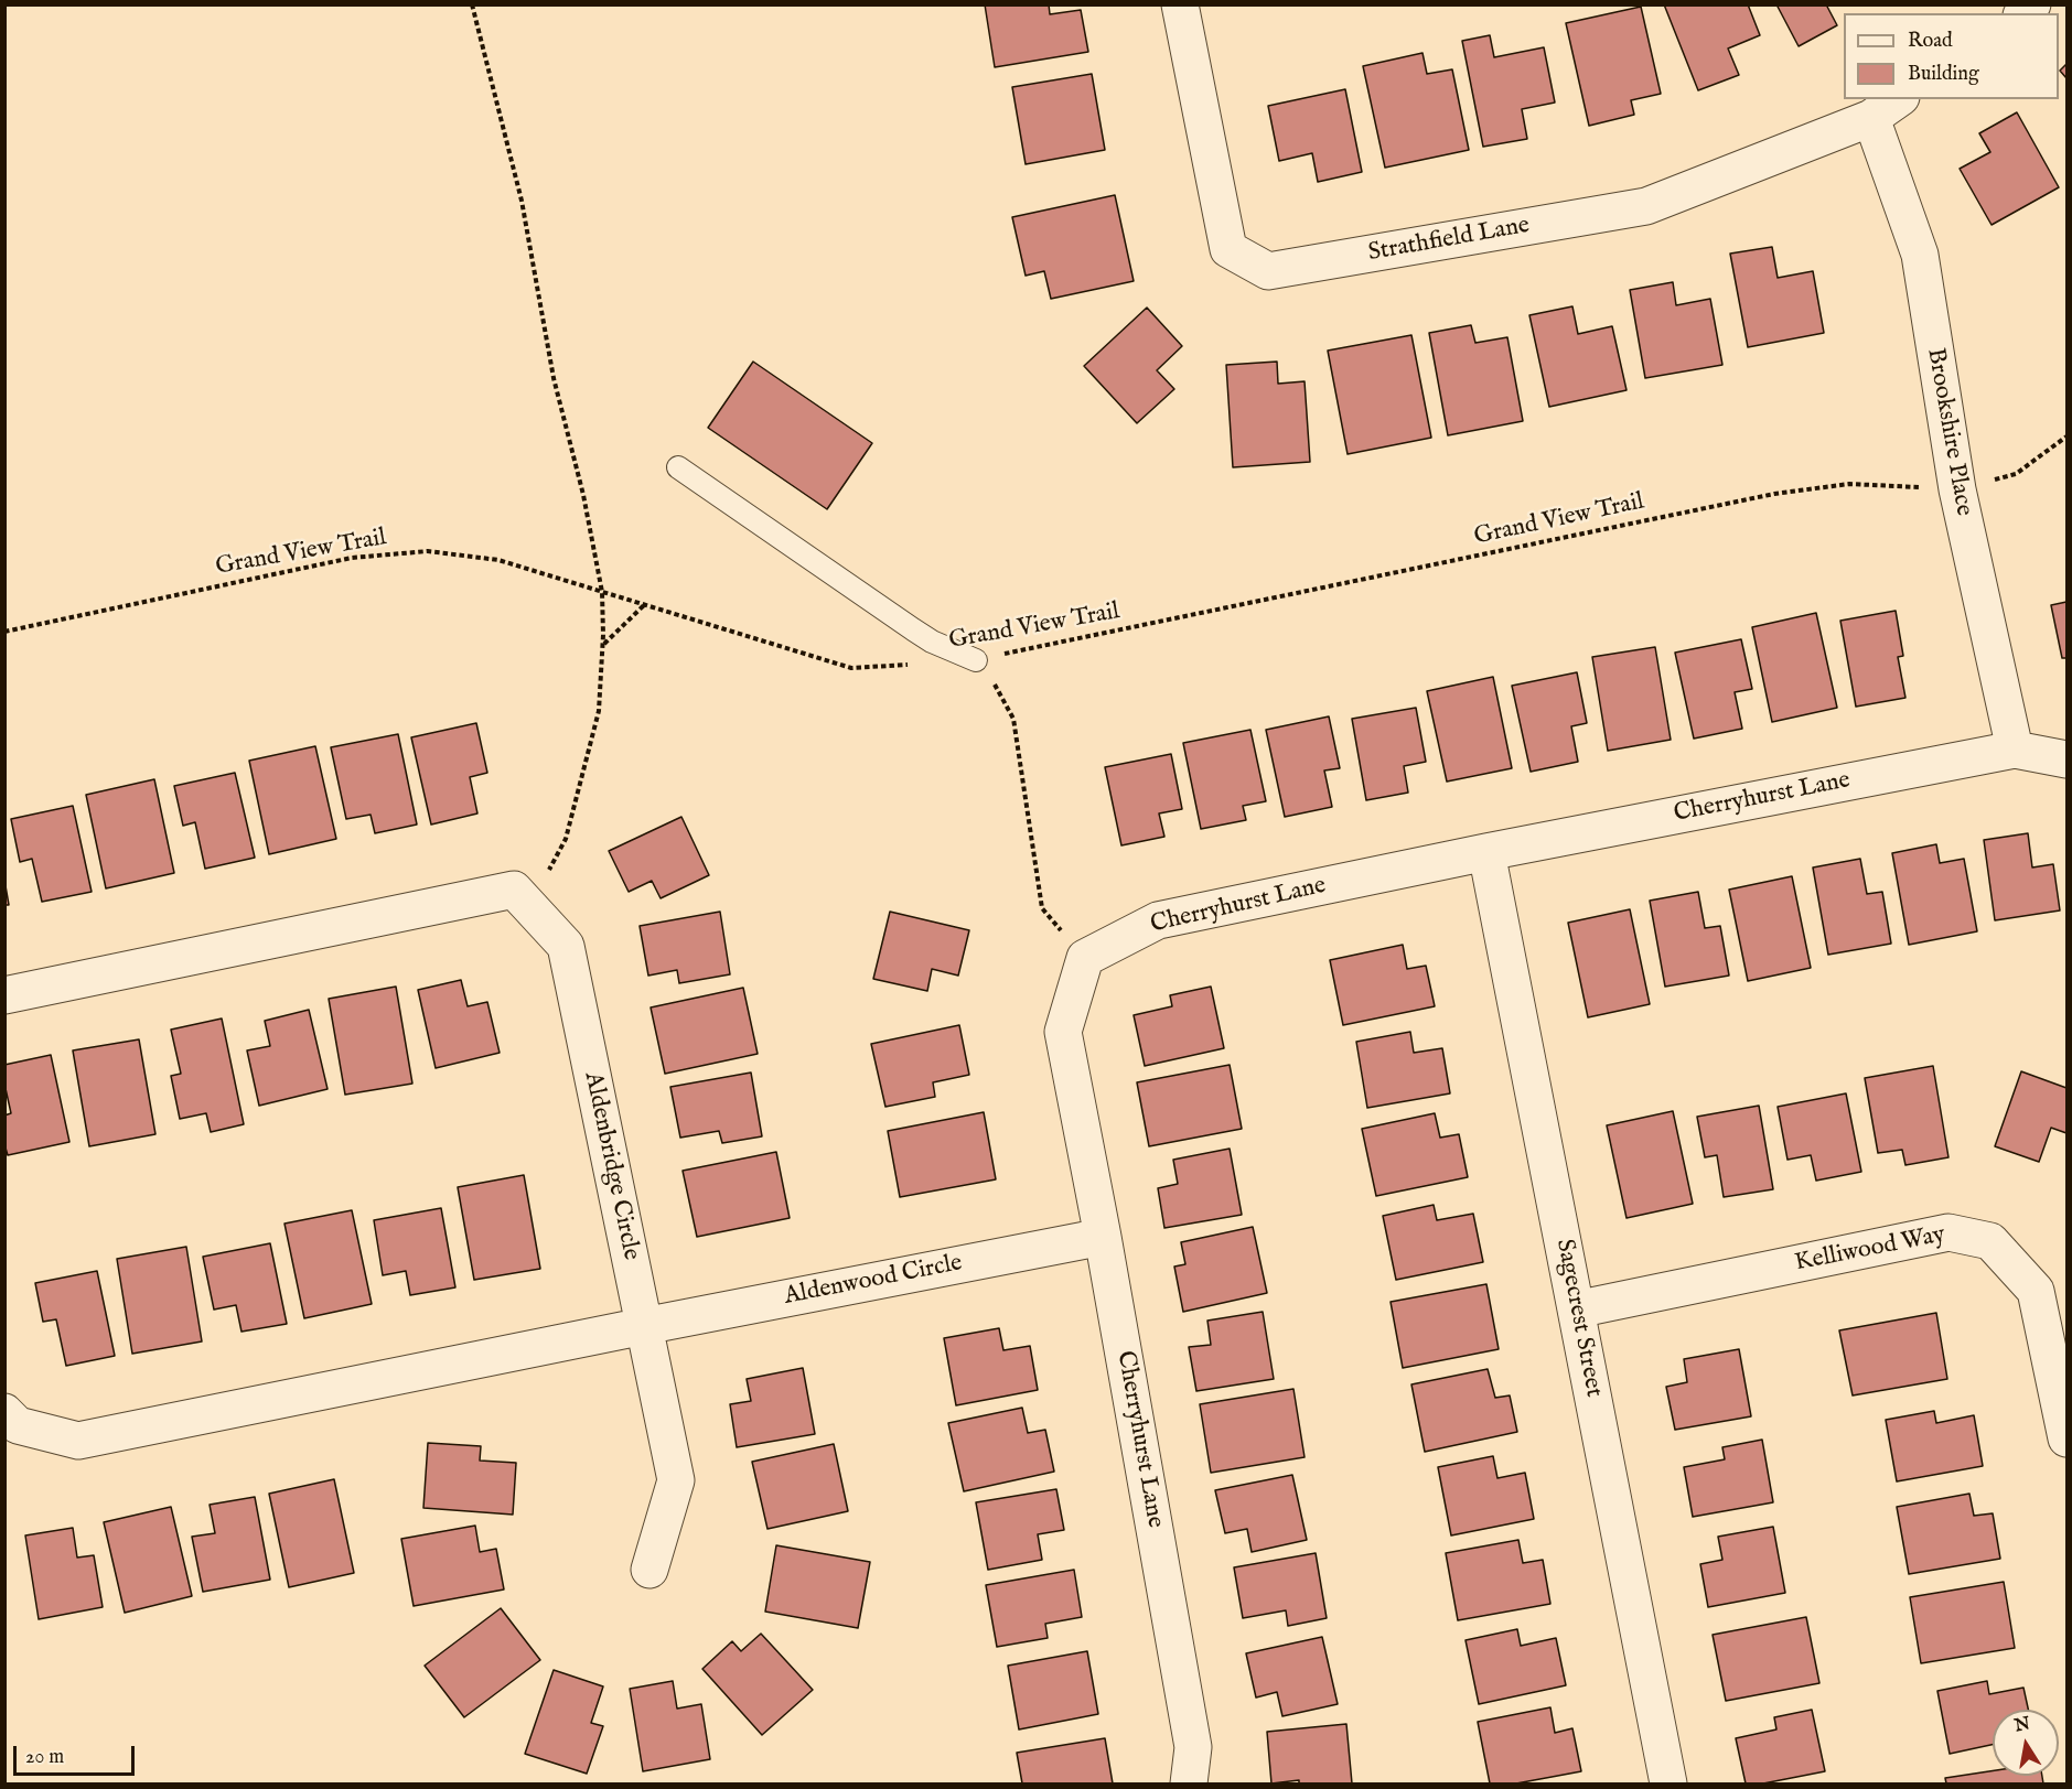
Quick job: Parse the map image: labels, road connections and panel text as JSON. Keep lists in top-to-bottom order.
{
  "streets": {
    "street": [
      "Strathfield Lane",
      "Brookshire Place",
      "Cherryhurst Lane",
      "Aldenbridge Circle",
      "Kelliwood Way",
      "Aldenwood Circle",
      "Sagecrest Street"
    ],
    "path": ["Grand View Trail"]
  },
  "crossings": [
    ["Strathfield Lane", "Brookshire Place"],
    ["Brookshire Place", "Grand View Trail"],
    ["Brookshire Place", "Cherryhurst Lane"],
    ["Cherryhurst Lane", "Aldenwood Circle"],
    ["Cherryhurst Lane", "Sagecrest Street"],
    ["Aldenbridge Circle", "Aldenwood Circle"],
    ["Kelliwood Way", "Sagecrest Street"]
  ],
  "legend": ["Road", "Building"],
  "scale_bar": "20 m",
  "north": "top"
}
